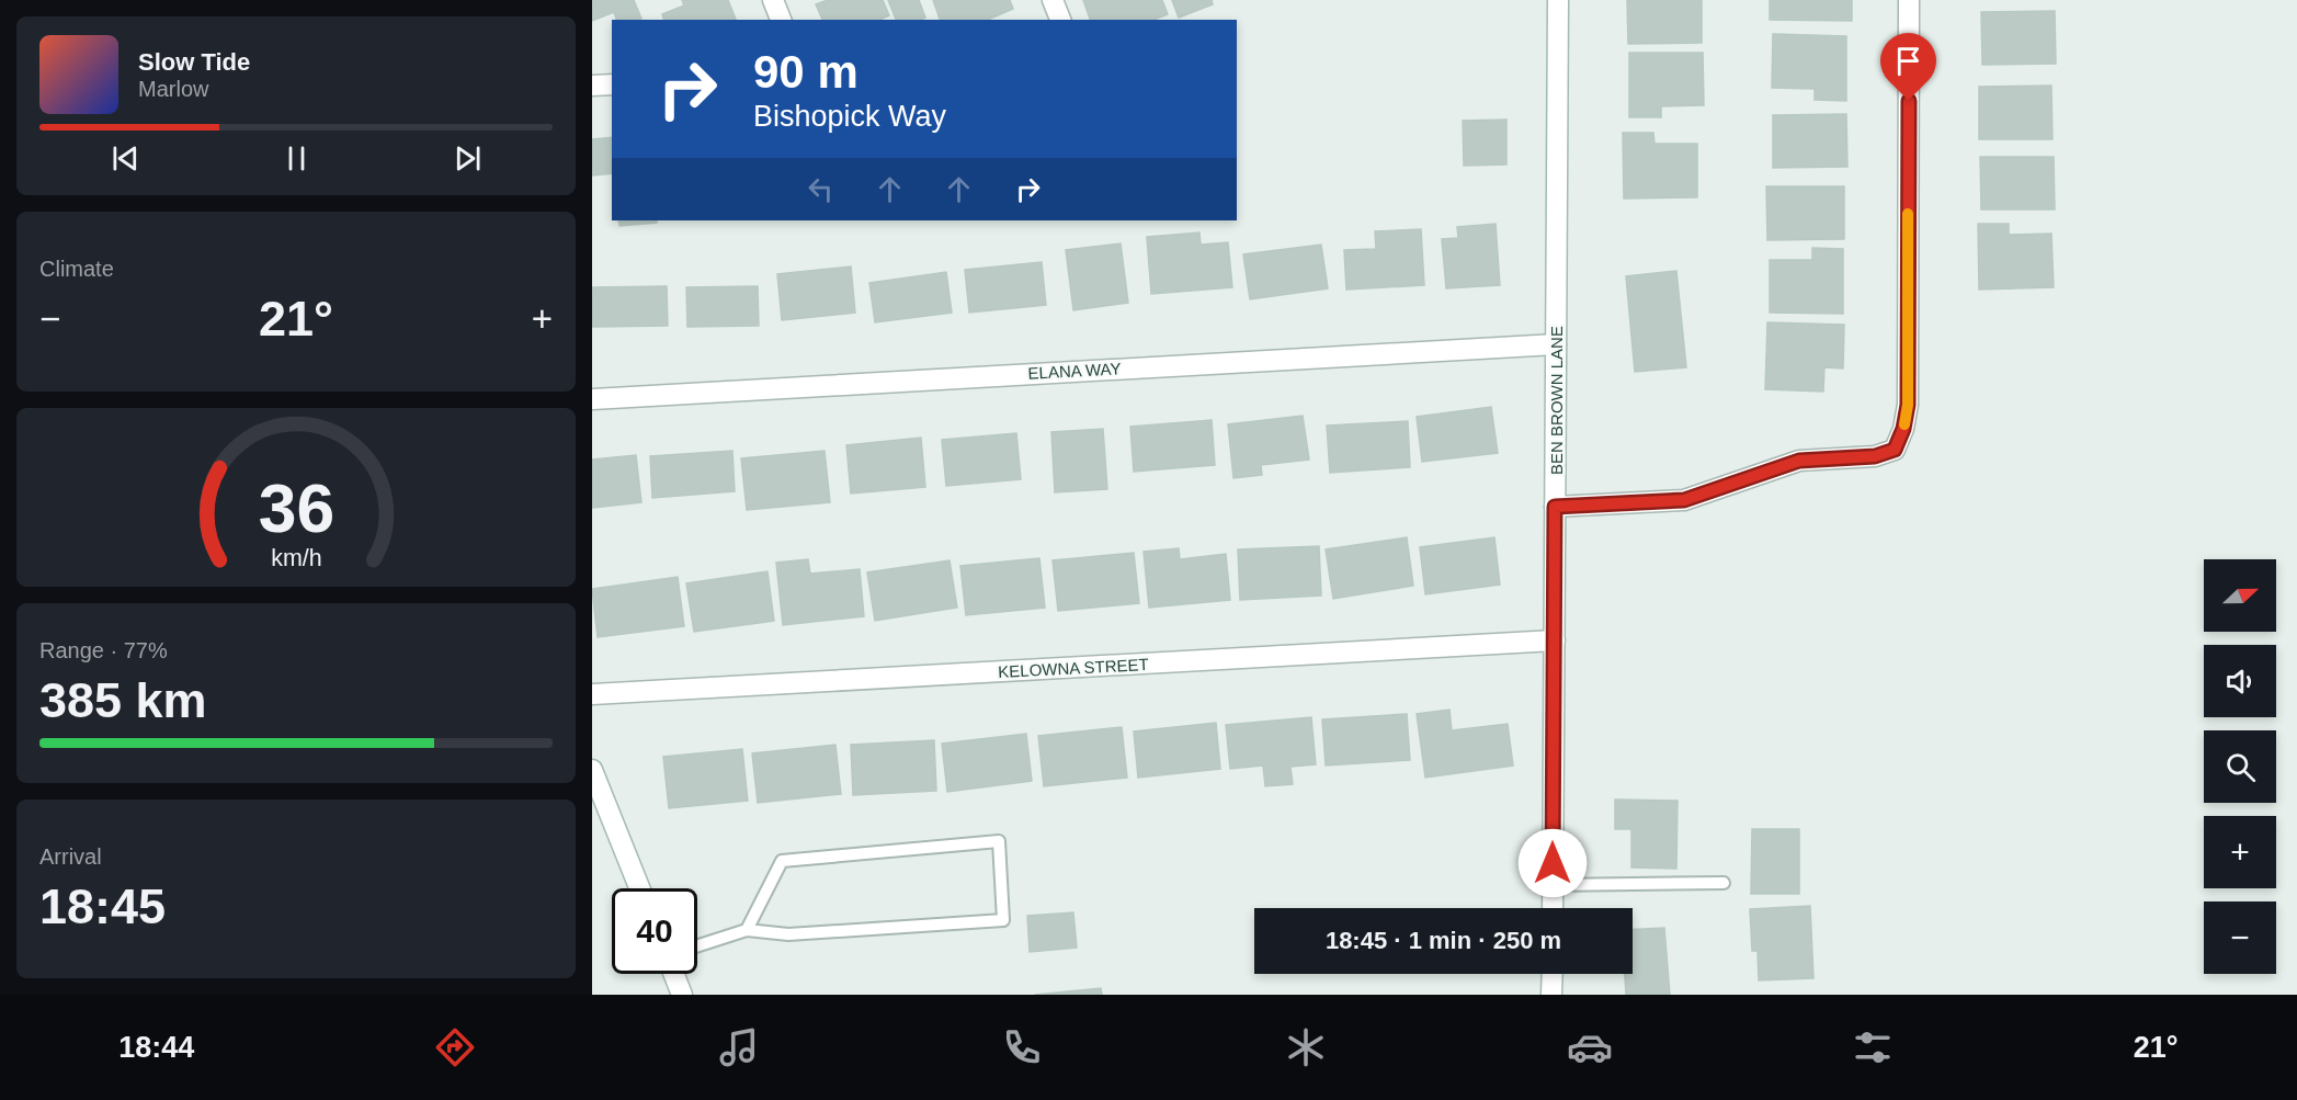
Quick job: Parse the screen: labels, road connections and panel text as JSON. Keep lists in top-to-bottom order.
{
  "streets": {
    "street": ["ELANA WAY", "BEN BROWN LANE", "KELOWNA STREET"]
  },
  "crossings": [
    ["ELANA WAY", "BEN BROWN LANE"],
    ["BEN BROWN LANE", "KELOWNA STREET"]
  ],
  "north": "right",
  "page": {
    "turn": ["90 m", "Bishopick Way"],
    "song": ["Slow Tide", "Marlow"],
    "tile": [
      "Climate",
      ["Range · 77%", "385 km"],
      ["Arrival", "18:45"]
    ],
    "heat": ["−", "21°", "+"],
    "map_buttons": ["+", "−"],
    "limit": "40",
    "trip": "18:45 · 1 min · 250 m",
    "tabs": ["18:44", "21°"],
    "gauge": ["36", "km/h"]
  }
}
